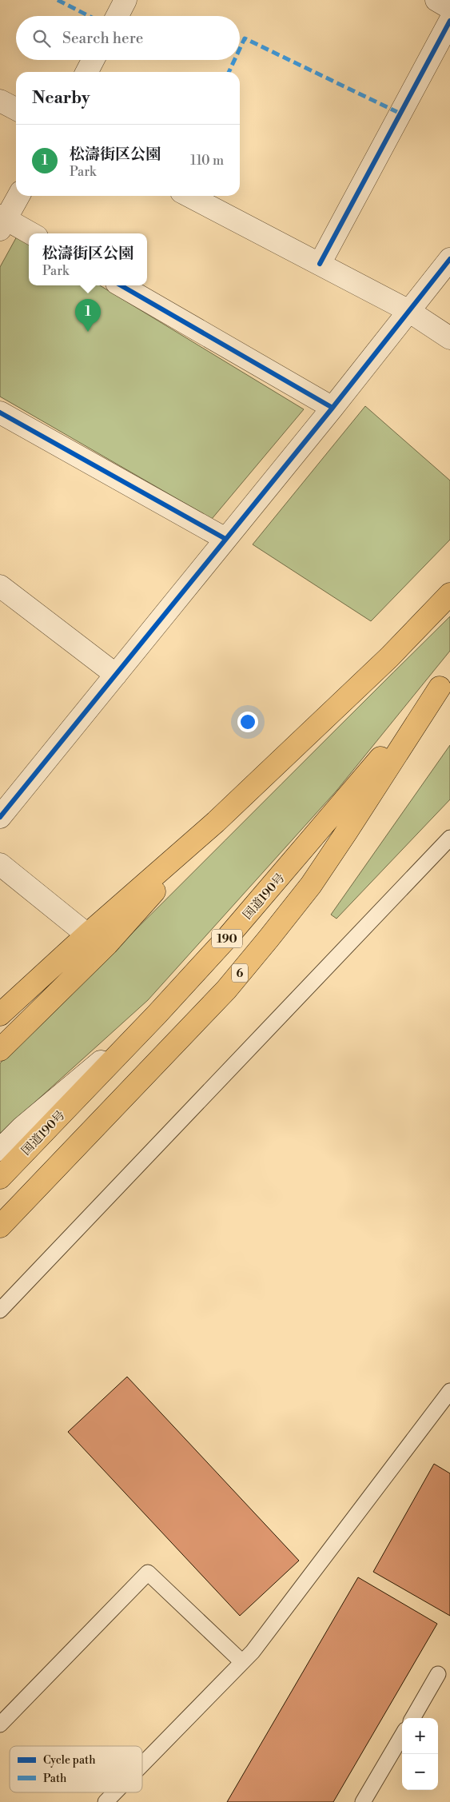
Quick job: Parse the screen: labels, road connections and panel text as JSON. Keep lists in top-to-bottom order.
{
  "streets": {
    "highway": ["国道190号", "190", "6"]
  },
  "crossings": [
    ["国道190号", "6"]
  ],
  "legend": ["Cycle path", "Path"],
  "page": {
    "search": "Search here",
    "heading": "Nearby",
    "list": [
      {
        "mark": "1",
        "name": "松濤街区公園",
        "note": "Park",
        "value": "110 m"
      }
    ],
    "popup": ["松濤街区公園", "Park"],
    "pins": "1",
    "map_buttons": ["+", "−"]
  }
}
